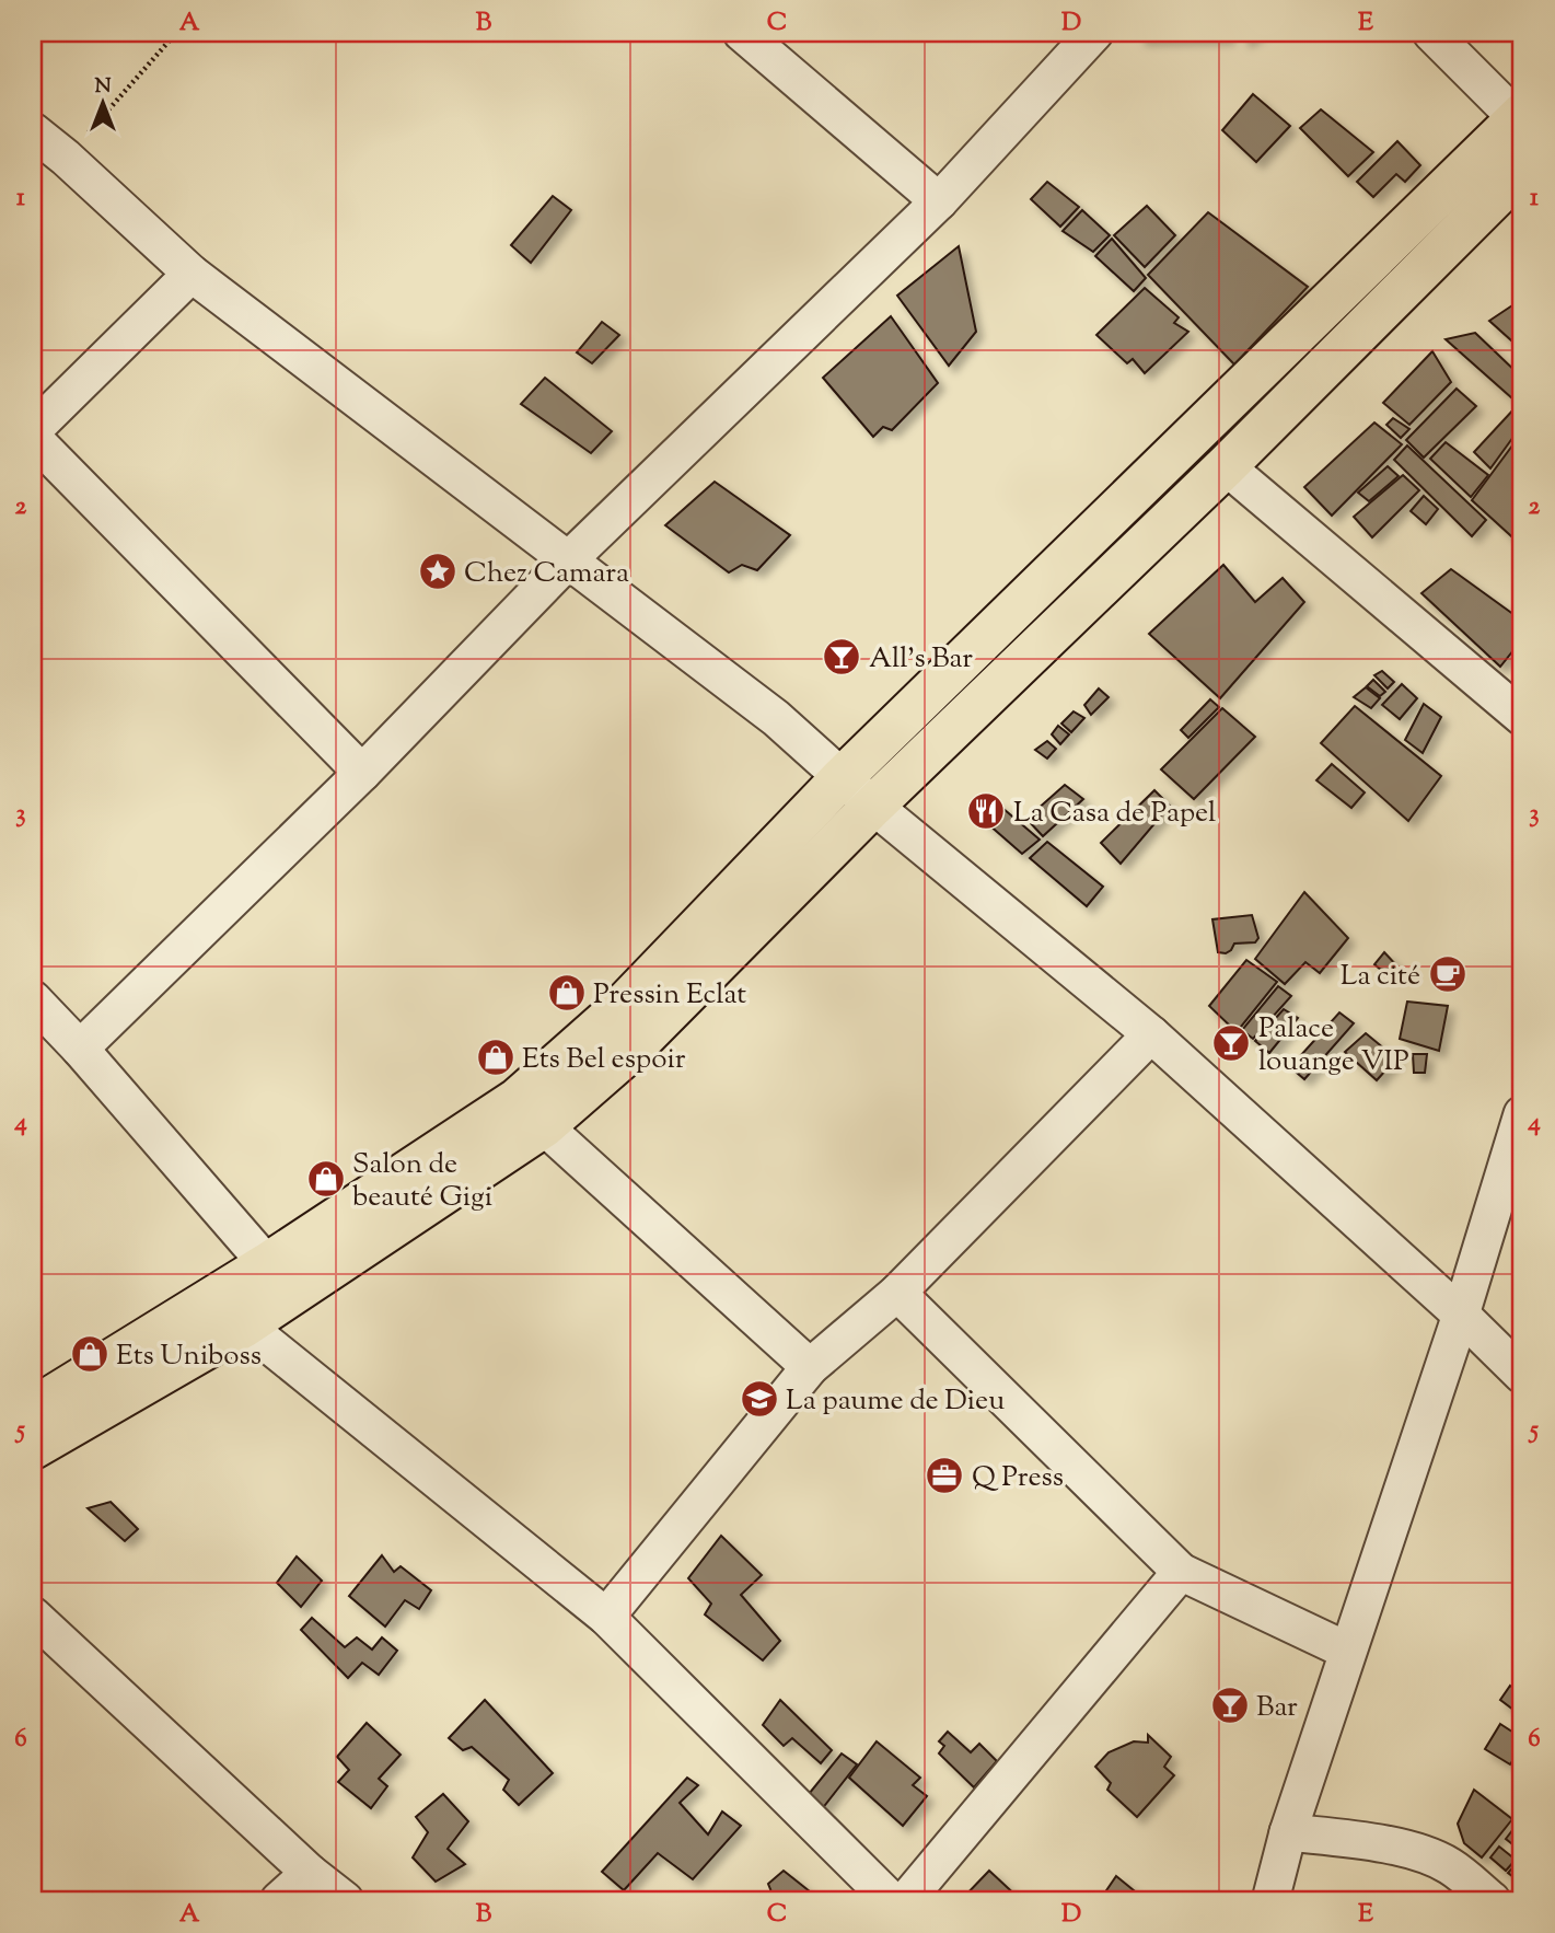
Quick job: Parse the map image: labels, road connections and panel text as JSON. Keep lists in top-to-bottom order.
{
  "places": {
    "place": ["Chez Camara"],
    "bar": ["All's Bar", "Palace louange VIP", "Bar"],
    "restaurant": ["La Casa de Papel"],
    "cafe": ["La cité"],
    "shop": [
      "Pressin Eclat",
      "Ets Bel espoir",
      "Salon de beauté Gigi",
      "Ets Uniboss"
    ],
    "school or university": ["La paume de Dieu"],
    "office": ["Q Press"]
  },
  "north": "top",
  "grid": {
    "columns": [
      "A",
      "B",
      "C",
      "D",
      "E"
    ],
    "rows": [
      "1",
      "2",
      "3",
      "4",
      "5",
      "6"
    ]
  }
}
